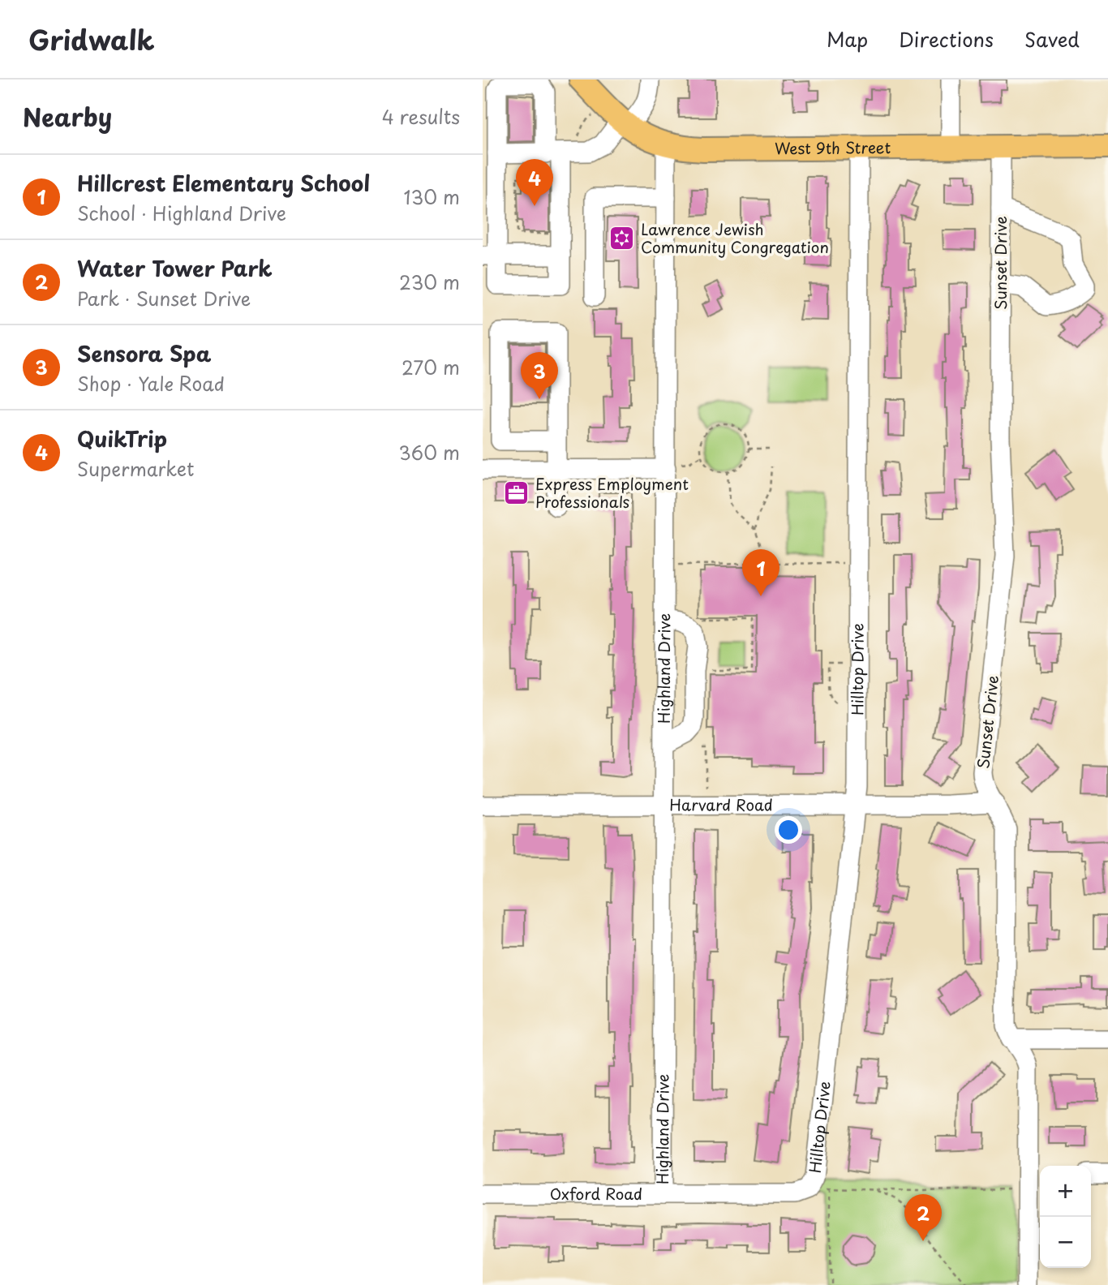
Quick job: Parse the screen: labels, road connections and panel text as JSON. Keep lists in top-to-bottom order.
{
  "streets": {
    "main road": ["West 9th Street"],
    "street": [
      "Sunset Drive",
      "Hilltop Drive",
      "Highland Drive",
      "Harvard Road",
      "Oxford Road"
    ]
  },
  "crossings": [
    ["West 9th Street", "Sunset Drive"],
    ["West 9th Street", "Hilltop Drive"],
    ["West 9th Street", "Highland Drive"],
    ["Sunset Drive", "Harvard Road"],
    ["Hilltop Drive", "Harvard Road"],
    ["Hilltop Drive", "Oxford Road"],
    ["Highland Drive", "Harvard Road"],
    ["Highland Drive", "Oxford Road"]
  ],
  "places": {
    "synagogue": ["Lawrence Jewish Community Congregation"],
    "office": ["Express Employment Professionals"]
  },
  "page": {
    "header": "Gridwalk",
    "nav": ["Map", "Directions", "Saved"],
    "heading": ["Nearby", "4 results"],
    "list": [
      {
        "mark": "1",
        "name": "Hillcrest Elementary School",
        "note": "School · Highland Drive",
        "value": "130 m"
      },
      {
        "mark": "2",
        "name": "Water Tower Park",
        "note": "Park · Sunset Drive",
        "value": "230 m"
      },
      {
        "mark": "3",
        "name": "Sensora Spa",
        "note": "Shop · Yale Road",
        "value": "270 m"
      },
      {
        "mark": "4",
        "name": "QuikTrip",
        "note": "Supermarket",
        "value": "360 m"
      }
    ],
    "pins": [
      "4",
      "3",
      "1",
      "2"
    ],
    "map_buttons": ["+", "−"]
  }
}
